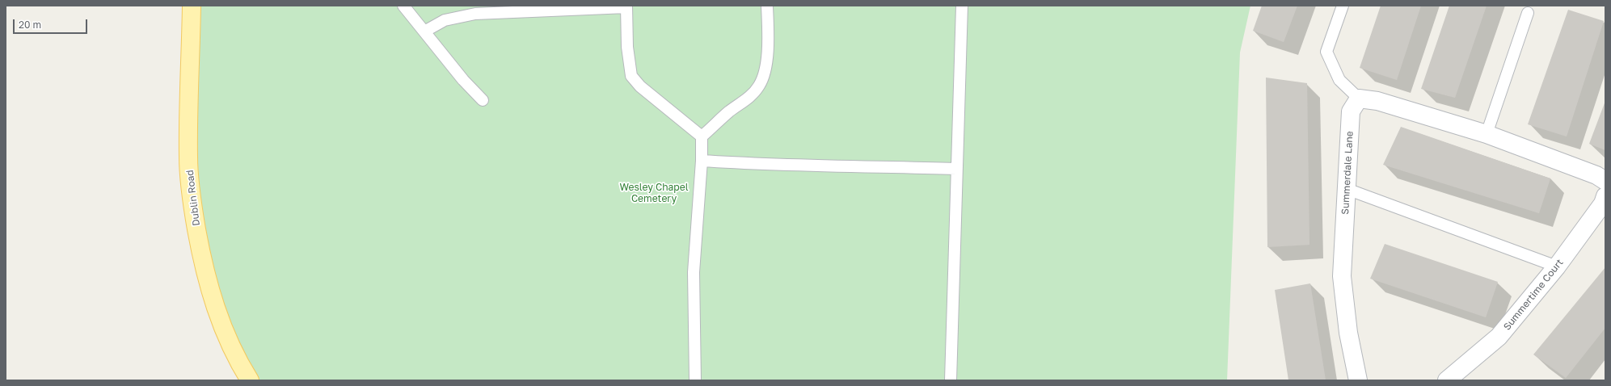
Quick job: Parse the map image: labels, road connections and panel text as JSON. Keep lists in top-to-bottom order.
{
  "streets": {
    "main road": ["Dublin Road"],
    "street": ["Summerdale Lane", "Summertime Court"]
  },
  "parks": ["Wesley Chapel Cemetery"],
  "scale_bar": "20 m"
}
